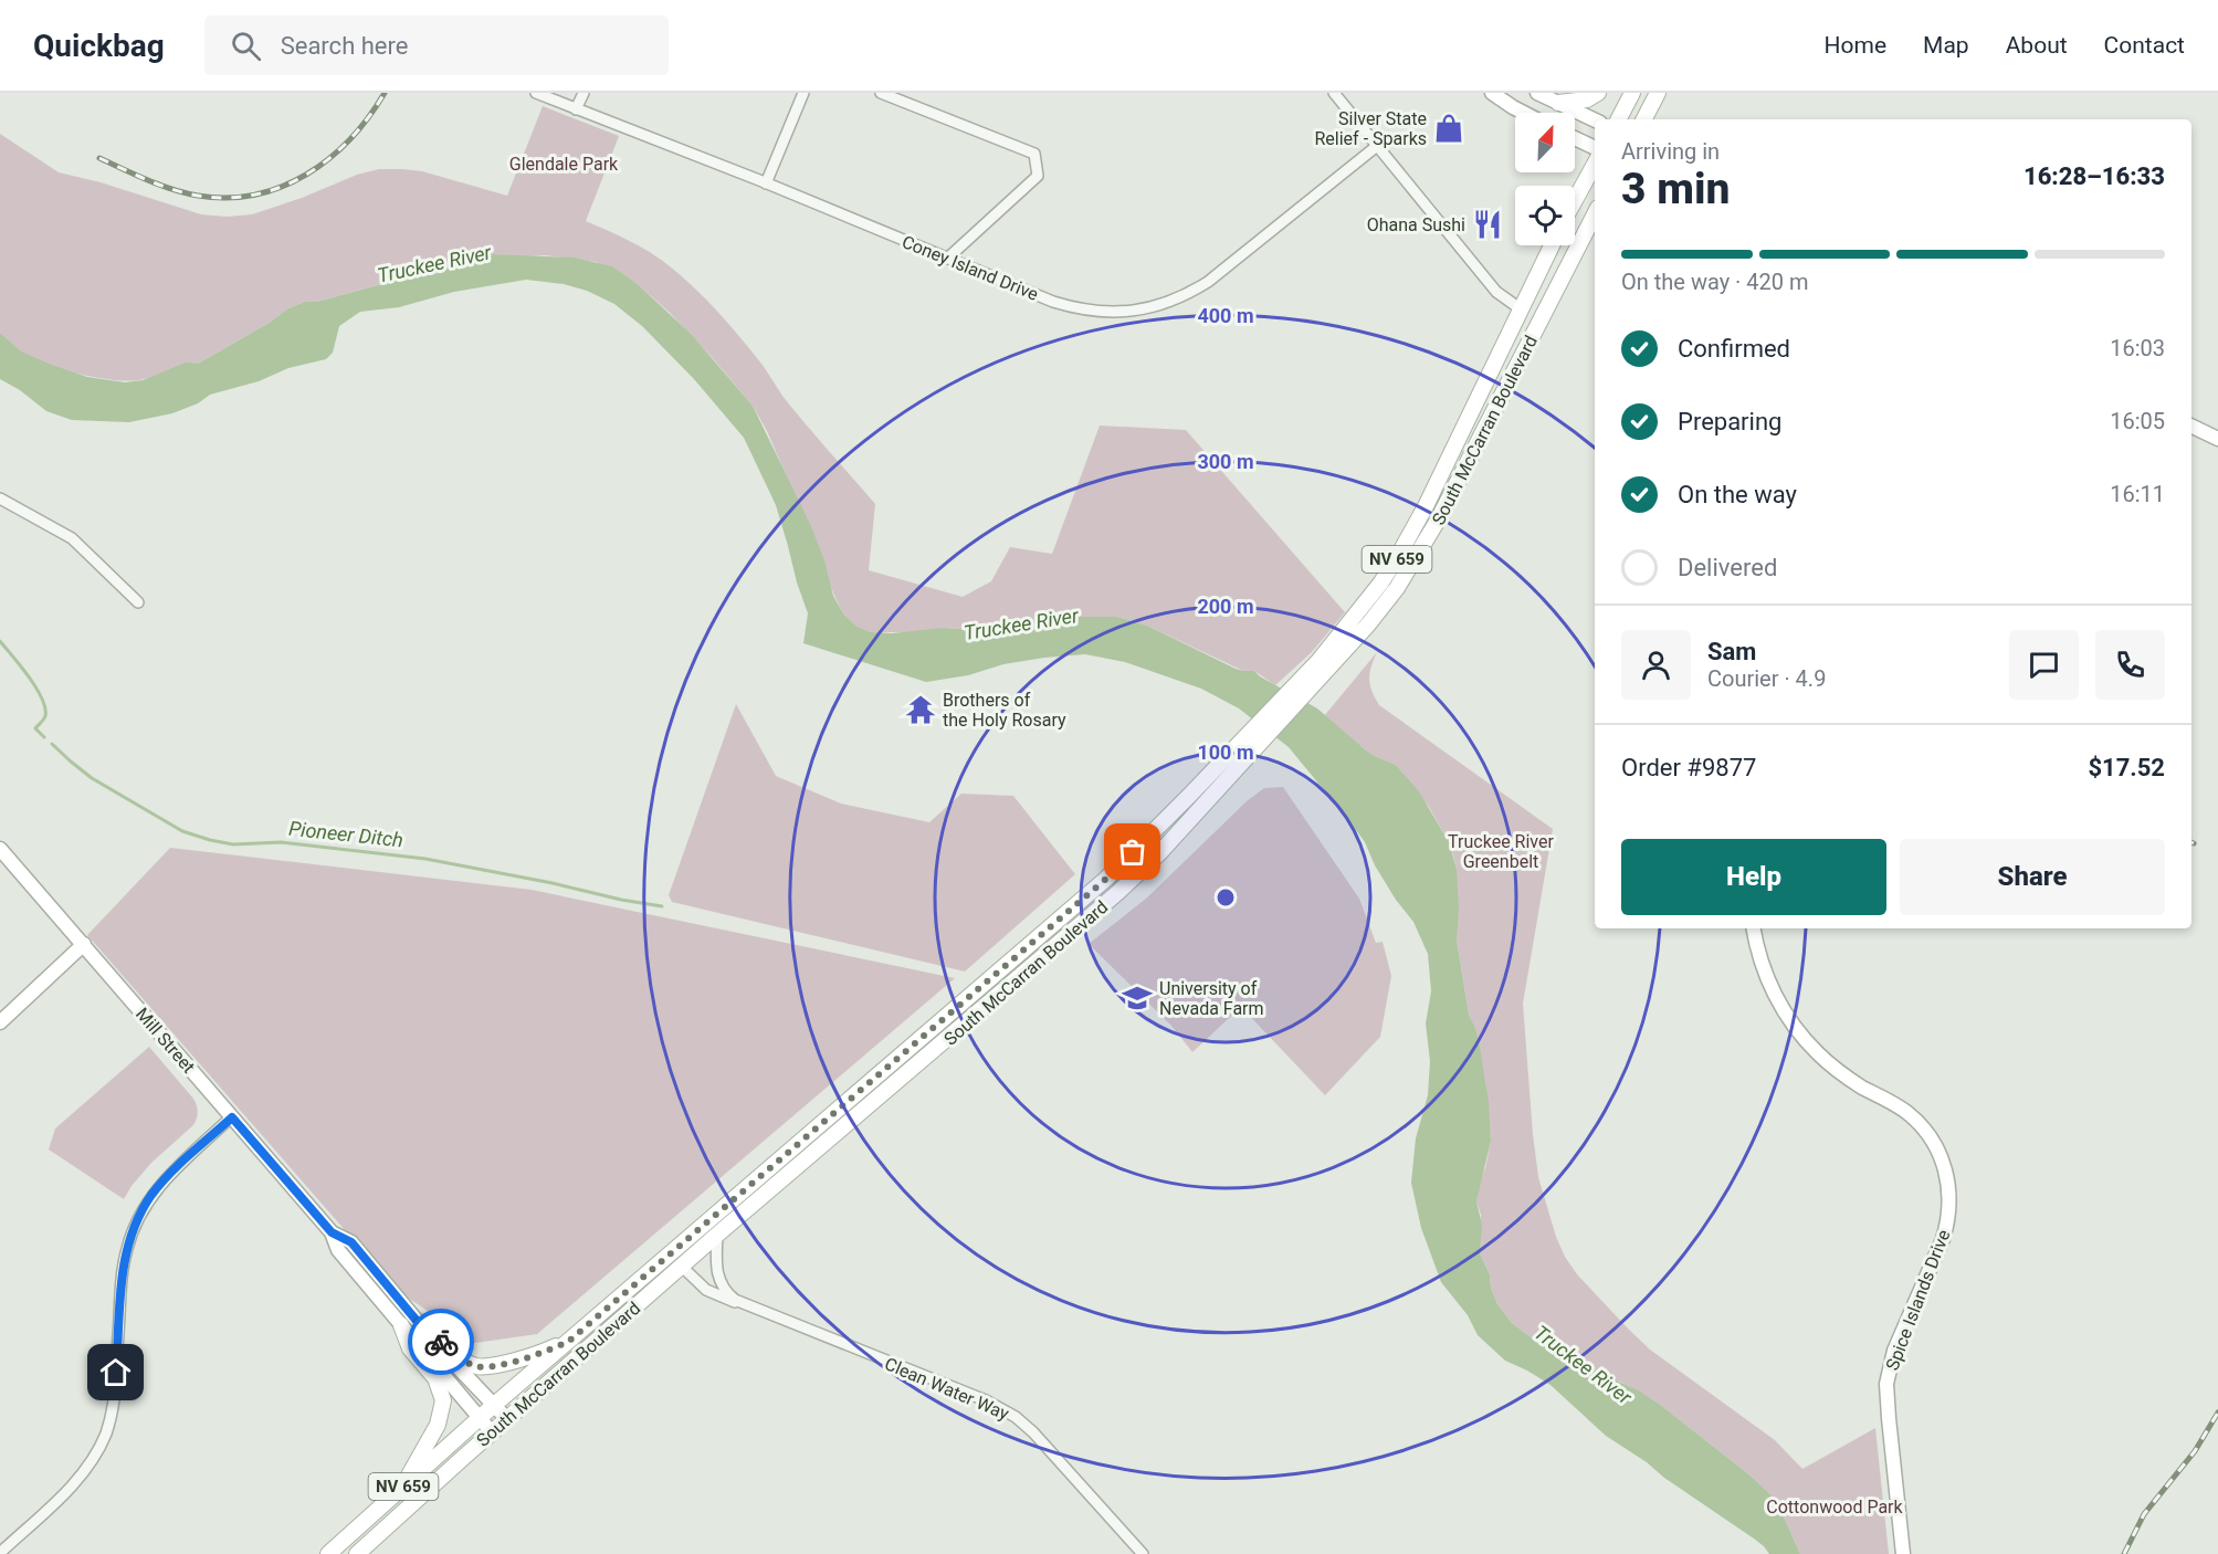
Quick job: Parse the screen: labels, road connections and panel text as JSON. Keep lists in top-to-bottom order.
{
  "streets": {
    "main road": [
      "South McCarran Boulevard",
      "NV 659",
      "Mill Street",
      "Spice Islands Drive"
    ],
    "street": ["Coney Island Drive", "Clean Water Way"]
  },
  "crossings": [
    ["South McCarran Boulevard", "Mill Street"],
    ["South McCarran Boulevard", "Clean Water Way"]
  ],
  "water": ["Truckee River", "Pioneer Ditch"],
  "parks": ["Glendale Park", "Truckee River Greenbelt", "Cottonwood Park"],
  "places": {
    "shop": ["Silver State Relief - Sparks"],
    "restaurant": ["Ohana Sushi"],
    "temple": ["Brothers of the Holy Rosary"],
    "school or university": ["University of Nevada Farm"]
  },
  "north": "top right",
  "page": {
    "header": "Quickbag",
    "search": "Search here",
    "nav": [
      "Home",
      "Map",
      "About",
      "Contact"
    ],
    "heading": ["3 min", "Arriving in", "16:28–16:33"],
    "panel": [
      "Sam",
      "Courier · 4.9",
      "Order #9877",
      "$17.52"
    ],
    "bar": "On the way · 420 m",
    "list": [
      ["Confirmed", "16:03"],
      ["Preparing", "16:05"],
      ["On the way", "16:11"],
      "Delivered"
    ],
    "buttons": ["Help", "Share"]
  },
  "rings": [
    "400 m",
    "300 m",
    "200 m",
    "100 m"
  ]
}
